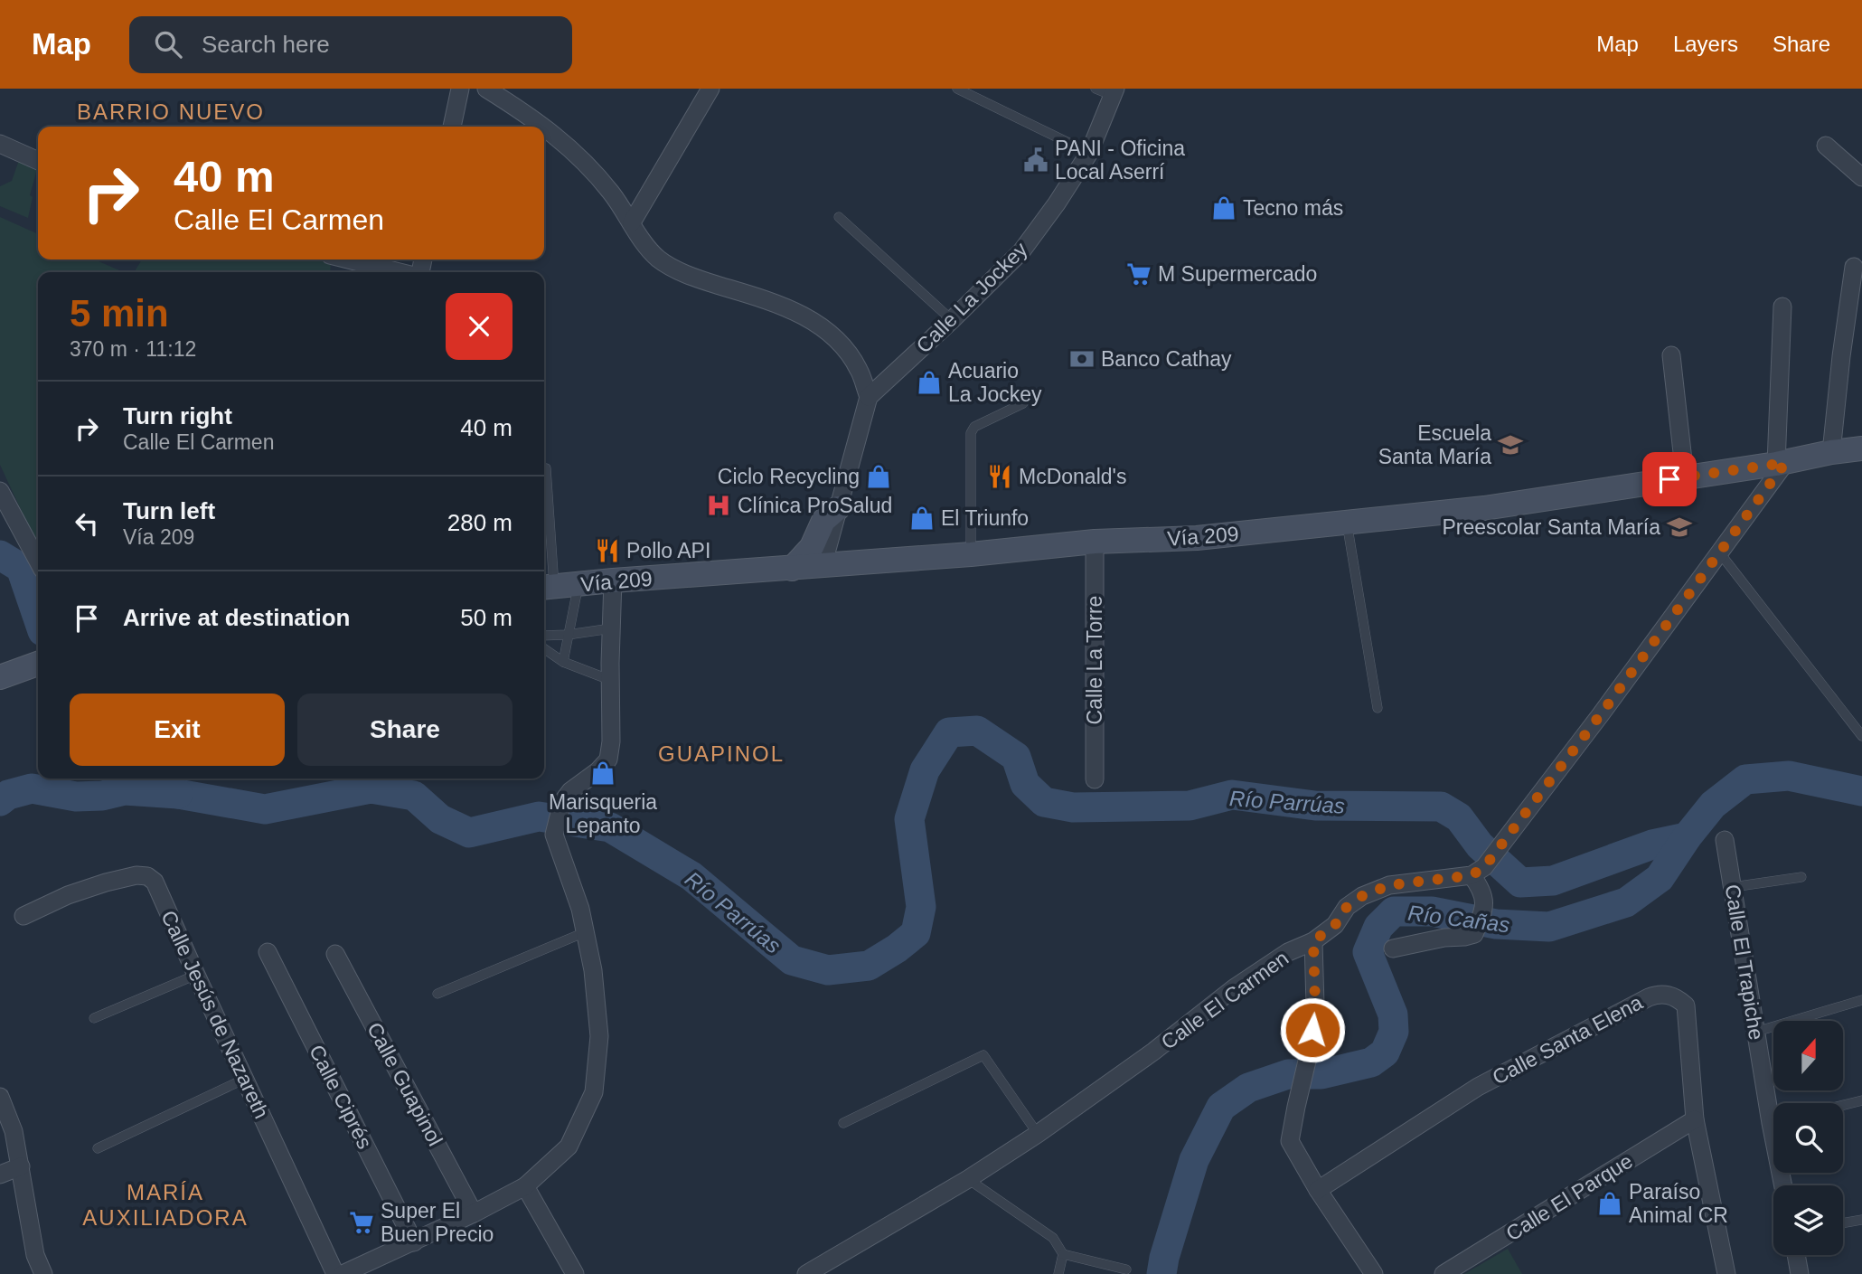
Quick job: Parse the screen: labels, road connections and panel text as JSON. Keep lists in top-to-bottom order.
{
  "streets": {
    "main road": ["Vía 209"],
    "street": [
      "Calle La Jockey",
      "Calle La Torre",
      "Calle El Trapiche",
      "Calle El Carmen",
      "Calle Jesús de Nazareth",
      "Calle Santa Elena",
      "Calle Guapinol",
      "Calle Ciprés",
      "Calle El Parque"
    ]
  },
  "crossings": [
    ["Vía 209", "Calle La Torre"],
    ["Calle Santa Elena", "Calle El Parque"]
  ],
  "districts": ["BARRIO NUEVO", "GUAPINOL", "MARÍA AUXILIADORA"],
  "water": ["Río Parrúas", "Río Cañas"],
  "places": {
    "public building": ["PANI - Oficina Local Aserrí"],
    "shop": [
      "Tecno más",
      "Acuario La Jockey",
      "Ciclo Recycling",
      "El Triunfo",
      "Marisqueria Lepanto",
      "Paraíso Animal CR"
    ],
    "supermarket": ["M Supermercado", "Super El Buen Precio"],
    "bank": ["Banco Cathay"],
    "school or university": ["Escuela Santa María", "Preescolar Santa María"],
    "restaurant": ["McDonald's", "Pollo API"],
    "hospital": ["Clínica ProSalud"]
  },
  "north": "top",
  "page": {
    "header": "Map",
    "search": "Search here",
    "nav": ["Map", "Layers", "Share"],
    "turn": ["40 m", "Calle El Carmen"],
    "heading": ["5 min", "370 m · 11:12"],
    "list": [
      {
        "name": "Turn right",
        "note": "Calle El Carmen",
        "value": "40 m"
      },
      {
        "name": "Turn left",
        "note": "Vía 209",
        "value": "280 m"
      },
      {
        "name": "Arrive at destination",
        "value": "50 m"
      }
    ],
    "buttons": ["Exit", "Share"]
  }
}
